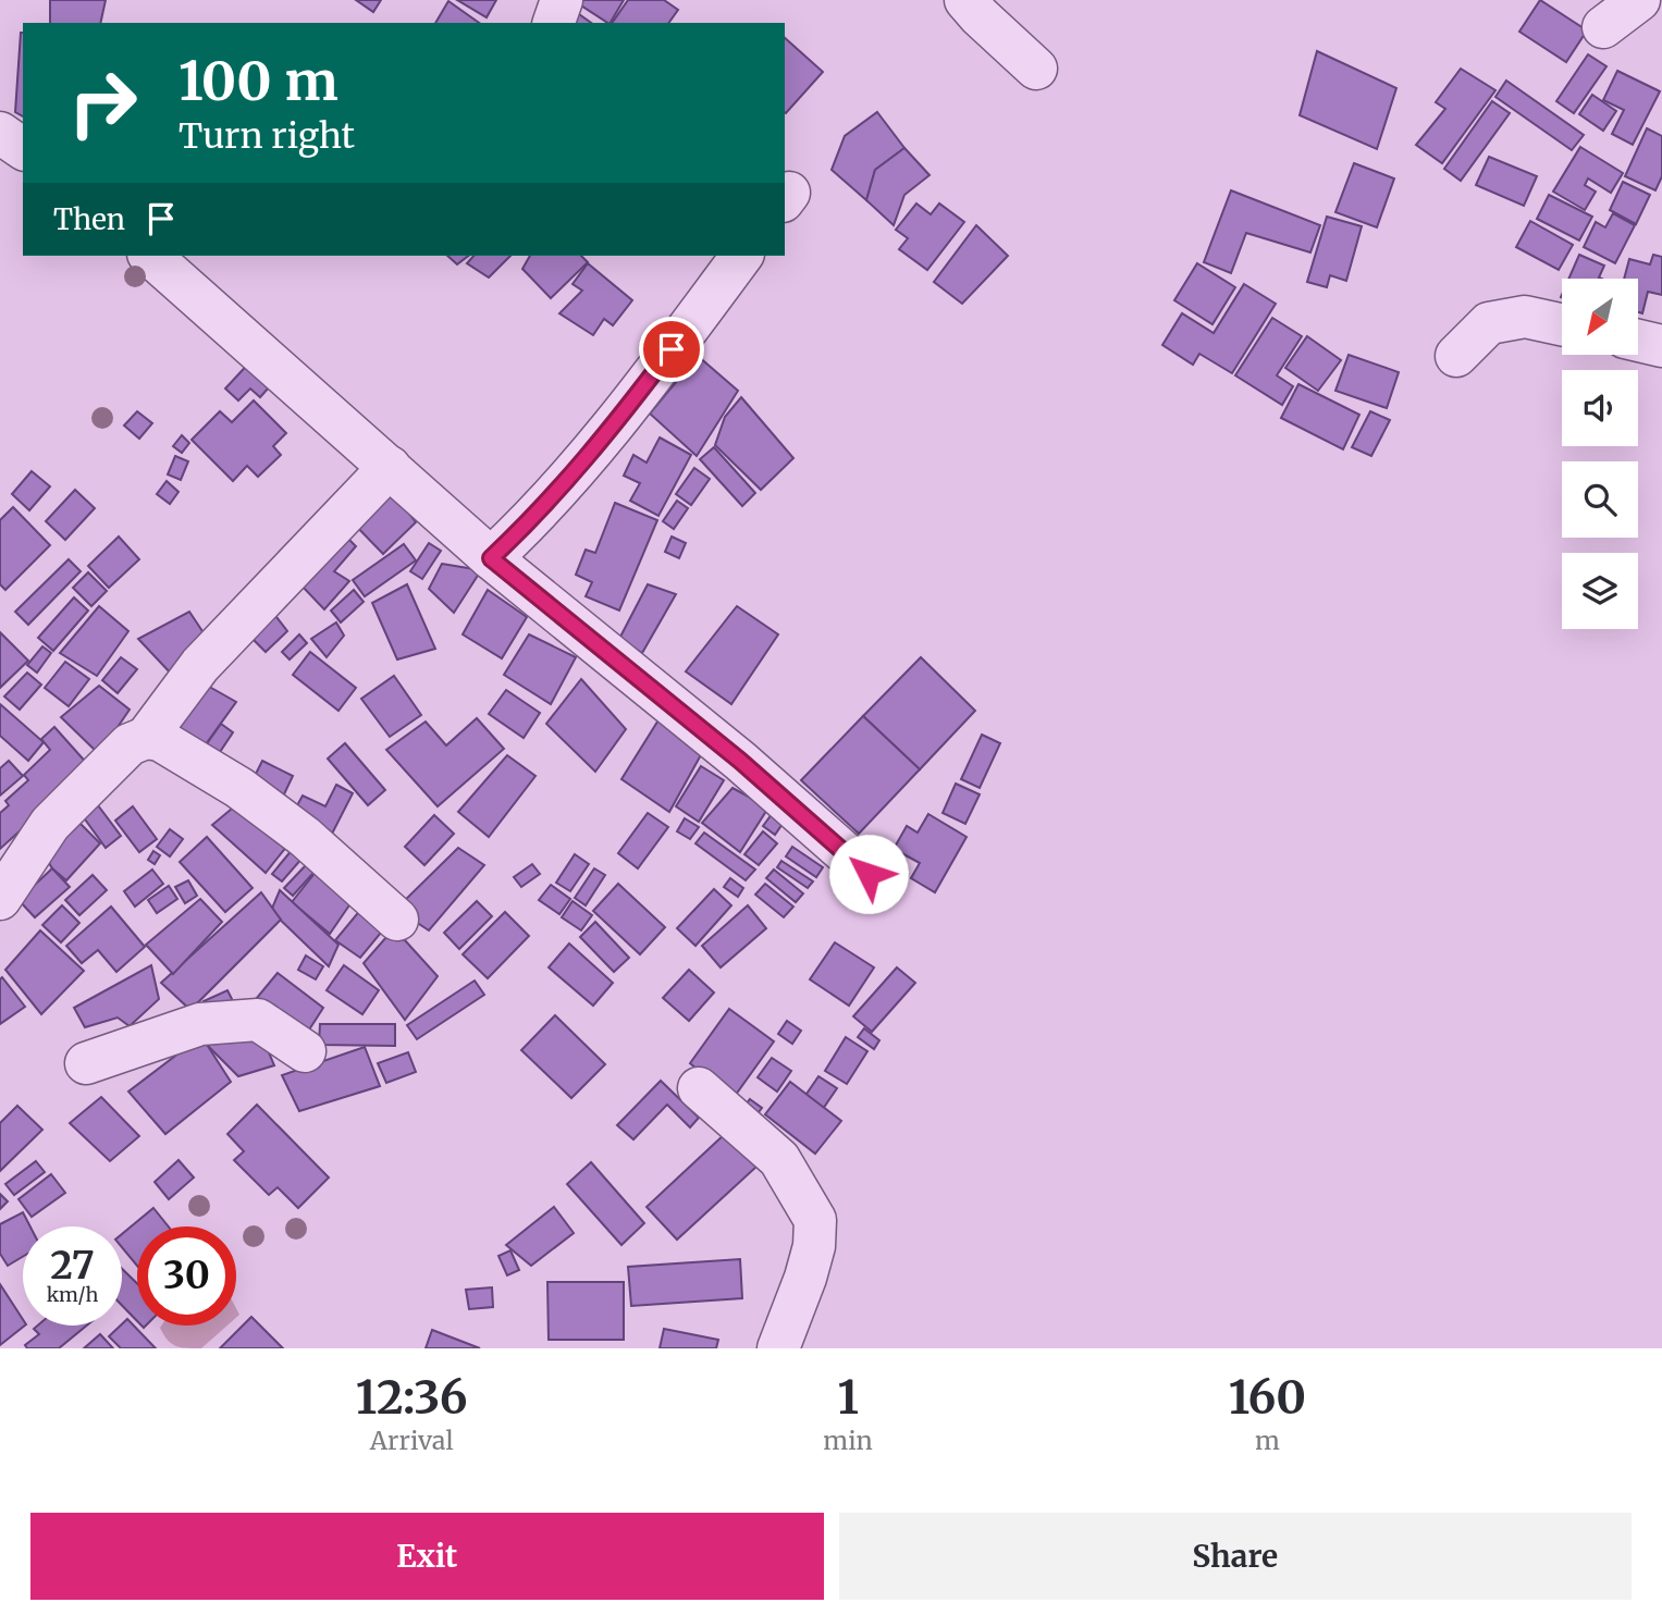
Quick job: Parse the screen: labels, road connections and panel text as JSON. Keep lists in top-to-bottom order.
{
  "north": "bottom left",
  "page": {
    "turn": ["100 m", "Turn right"],
    "then": "Then",
    "speed": "27 km/h",
    "limit": "30",
    "eta": [
      "12:36",
      "Arrival",
      "1",
      "min",
      "160",
      "m"
    ],
    "buttons": ["Exit", "Share"]
  }
}
